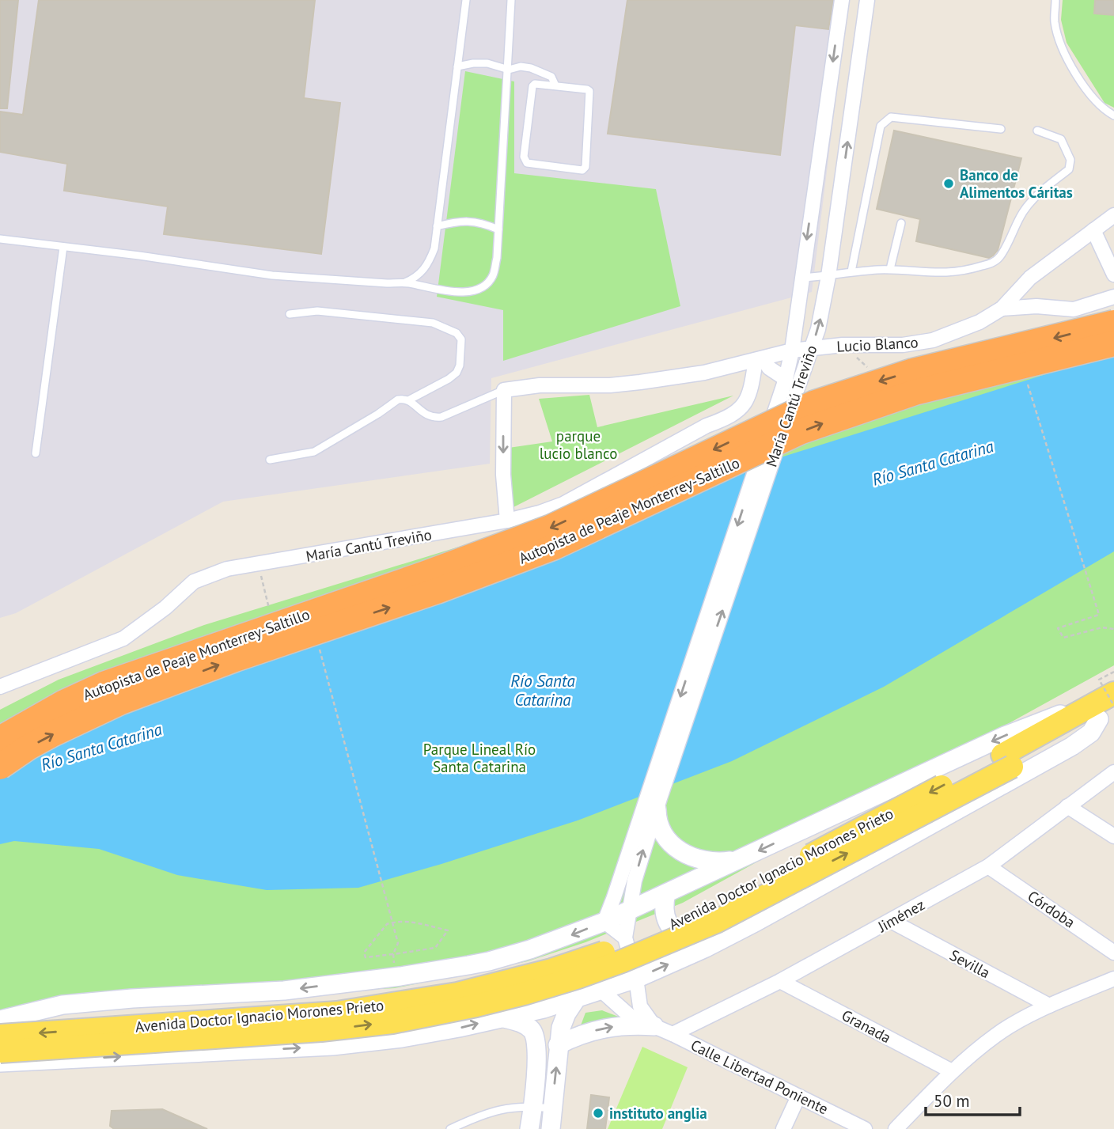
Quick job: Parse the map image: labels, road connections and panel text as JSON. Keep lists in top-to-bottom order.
{
  "streets": {
    "highway": ["Autopista de Peaje Monterrey-Saltillo"],
    "main road": ["Avenida Doctor Ignacio Morones Prieto"],
    "street": [
      "Lucio Blanco",
      "María Cantú Treviño",
      "Córdoba",
      "Jiménez",
      "Sevilla",
      "Granada",
      "Calle Libertad Poniente"
    ]
  },
  "crossings": [
    ["Lucio Blanco", "María Cantú Treviño"],
    ["Avenida Doctor Ignacio Morones Prieto", "Calle Libertad Poniente"],
    ["Córdoba", "Jiménez"],
    ["Jiménez", "Sevilla"],
    ["Jiménez", "Granada"],
    ["Jiménez", "Calle Libertad Poniente"]
  ],
  "water": ["Río Santa Catarina"],
  "parks": ["parque lucio blanco", "Parque Lineal Río Santa Catarina"],
  "places": ["Banco de Alimentos Cáritas", "instituto anglia"],
  "scale_bar": "50 m"
}
